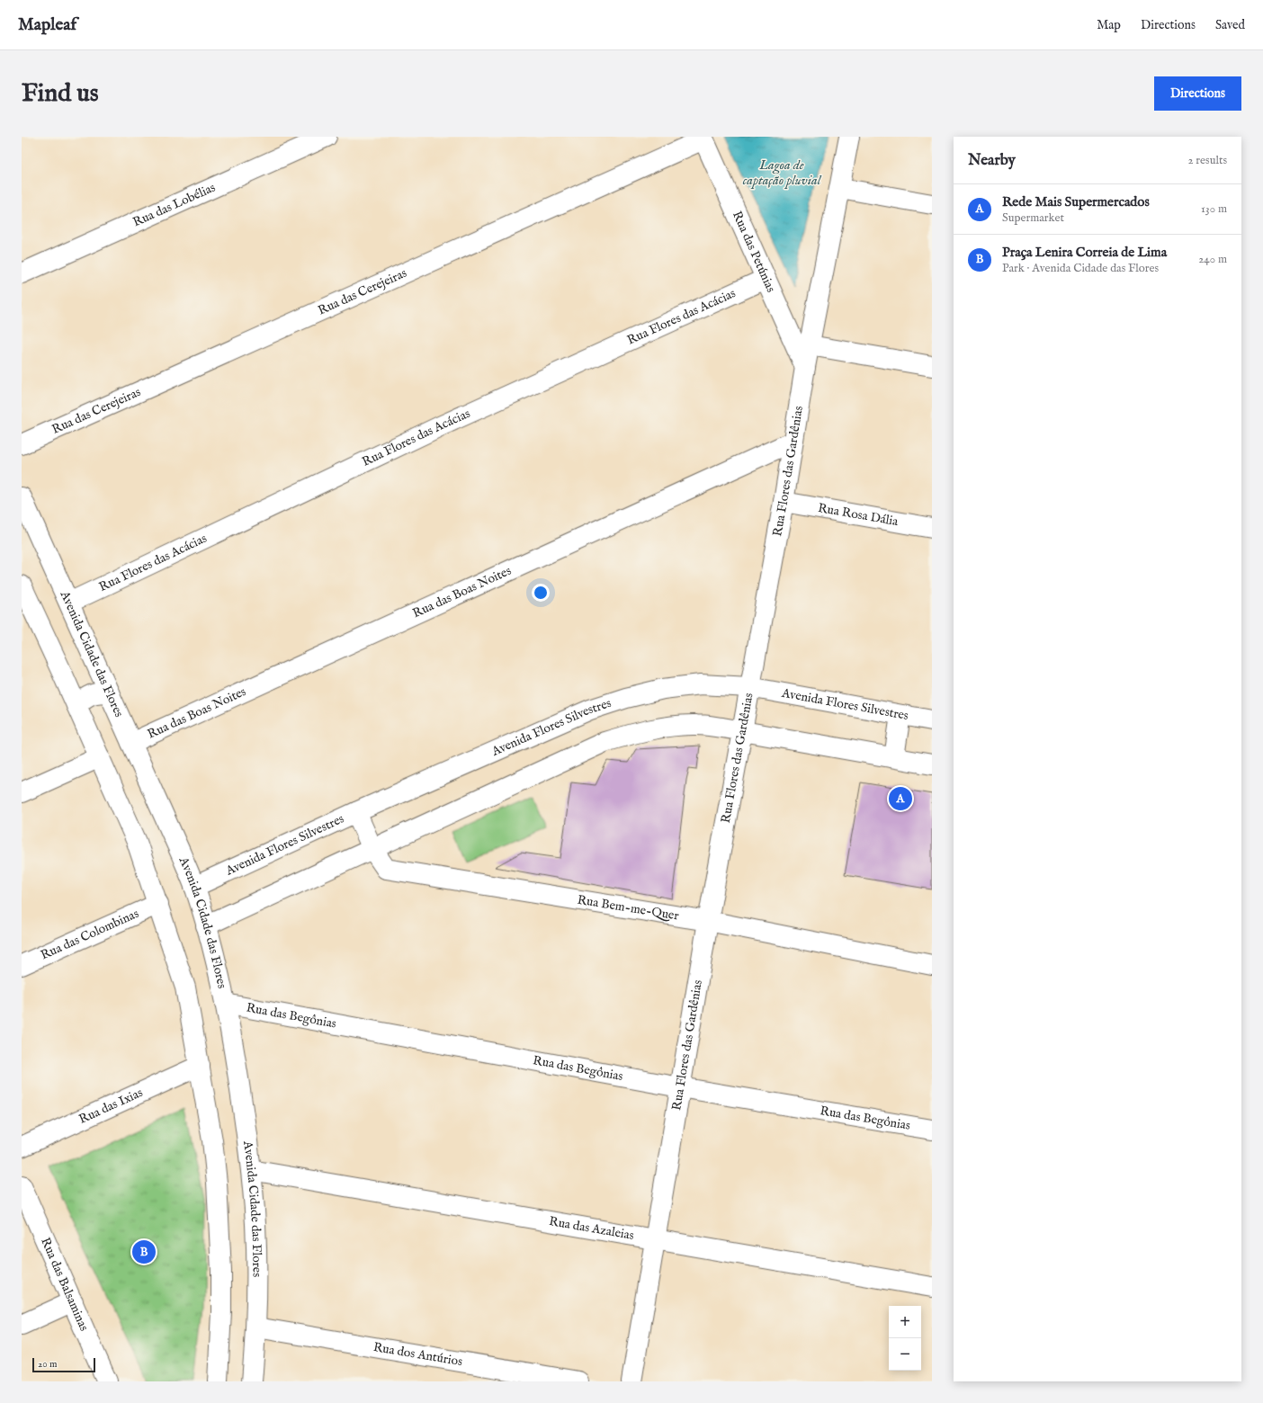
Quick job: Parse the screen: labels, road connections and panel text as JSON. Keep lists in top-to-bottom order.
{
  "streets": {
    "street": [
      "Rua das Lobélias",
      "Rua das Petúnias",
      "Rua das Cerejeiras",
      "Rua Flores das Acácias",
      "Rua Flores das Gardênias",
      "Rua Rosa Dália",
      "Rua das Boas Noites",
      "Avenida Cidade das Flores",
      "Avenida Flores Silvestres",
      "Rua Bem-me-Quer",
      "Rua das Colombinas",
      "Rua das Begônias",
      "Rua das Ixias",
      "Rua das Azaleias",
      "Rua das Balsaminas",
      "Rua dos Antúrios"
    ]
  },
  "crossings": [
    ["Rua das Petúnias", "Rua das Cerejeiras"],
    ["Rua das Petúnias", "Rua Flores das Acácias"],
    ["Rua das Petúnias", "Rua Flores das Gardênias"],
    ["Rua Flores das Acácias", "Avenida Cidade das Flores"],
    ["Rua Flores das Gardênias", "Rua Rosa Dália"],
    ["Rua Flores das Gardênias", "Rua das Boas Noites"],
    ["Rua Flores das Gardênias", "Avenida Flores Silvestres"],
    ["Rua Flores das Gardênias", "Rua Bem-me-Quer"],
    ["Rua Flores das Gardênias", "Rua das Begônias"],
    ["Rua Flores das Gardênias", "Rua das Azaleias"],
    ["Rua das Boas Noites", "Avenida Cidade das Flores"],
    ["Avenida Cidade das Flores", "Avenida Flores Silvestres"],
    ["Avenida Cidade das Flores", "Rua das Begônias"],
    ["Avenida Cidade das Flores", "Rua das Azaleias"],
    ["Avenida Cidade das Flores", "Rua dos Antúrios"],
    ["Avenida Flores Silvestres", "Rua Bem-me-Quer"]
  ],
  "water": ["Lagoa de captação pluvial"],
  "scale_bar": "20 m",
  "page": {
    "header": "Mapleaf",
    "nav": ["Map", "Directions", "Saved"],
    "buttons": "Directions",
    "title": "Find us",
    "heading": ["Nearby", "2 results"],
    "list": [
      {
        "mark": "A",
        "name": "Rede Mais Supermercados",
        "note": "Supermarket",
        "value": "130 m"
      },
      {
        "mark": "B",
        "name": "Praça Lenira Correia de Lima",
        "note": "Park · Avenida Cidade das Flores",
        "value": "240 m"
      }
    ],
    "pins": ["A", "B"],
    "map_buttons": ["+", "−"],
    "scale": "20 m"
  }
}
